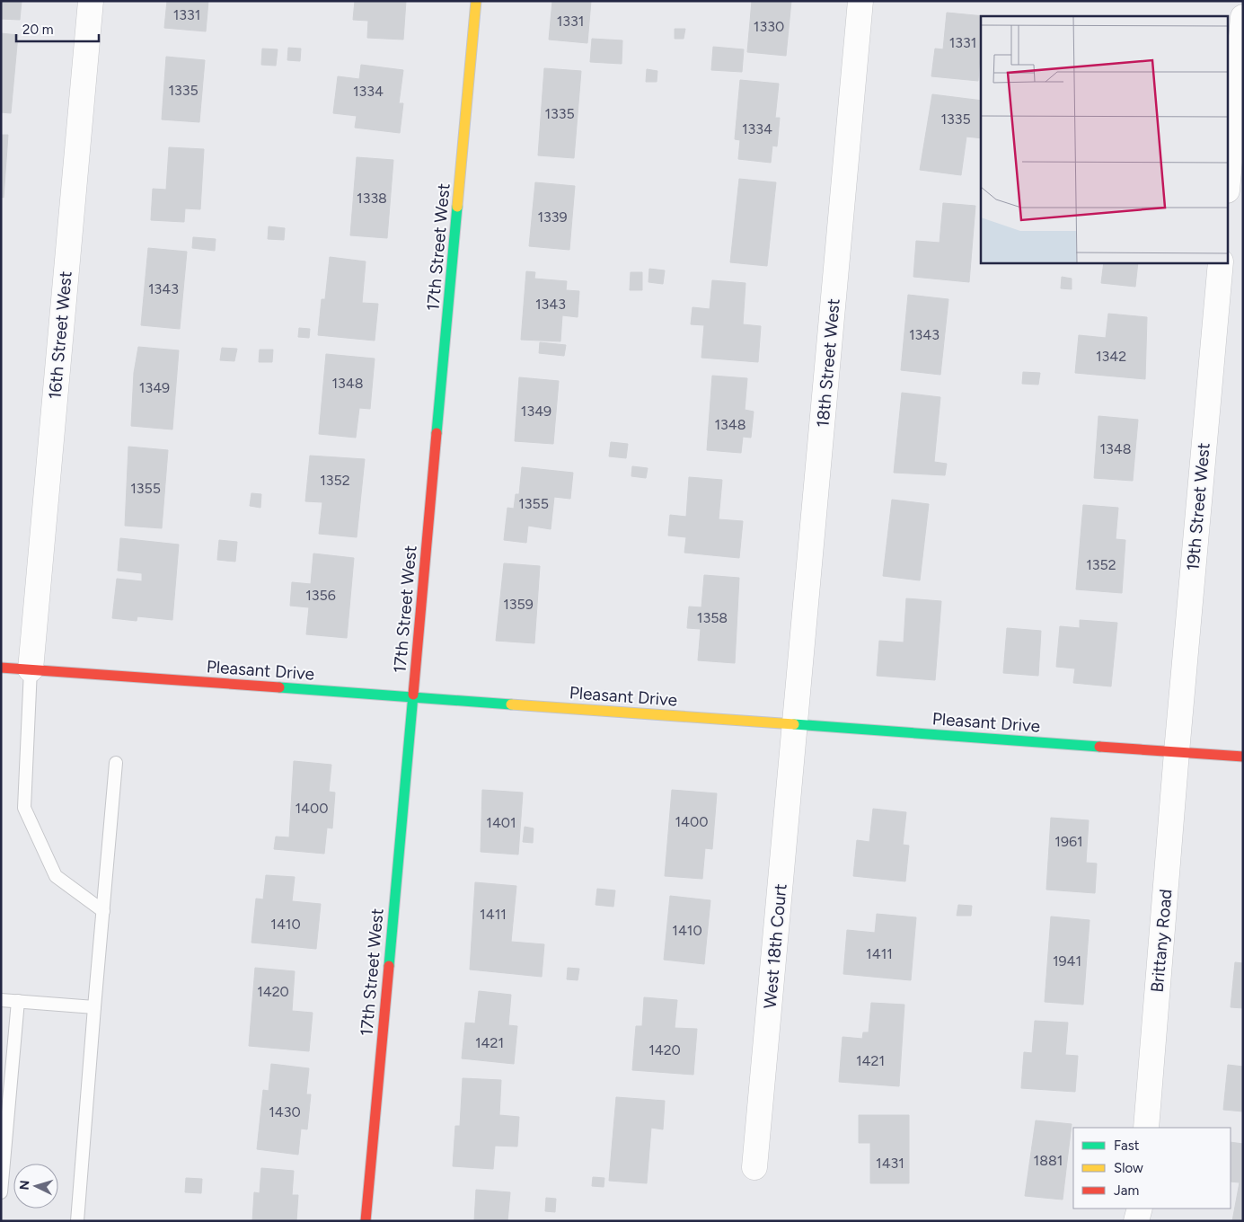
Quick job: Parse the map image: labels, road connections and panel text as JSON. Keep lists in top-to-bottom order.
{
  "streets": {
    "street": [
      "17th Street West",
      "16th Street West",
      "18th Street West",
      "19th Street West",
      "Pleasant Drive",
      "Brittany Road",
      "West 18th Court"
    ]
  },
  "crossings": [
    ["17th Street West", "Pleasant Drive"],
    ["16th Street West", "Pleasant Drive"],
    ["18th Street West", "Pleasant Drive"],
    ["18th Street West", "West 18th Court"],
    ["19th Street West", "Pleasant Drive"],
    ["19th Street West", "Brittany Road"],
    ["Pleasant Drive", "Brittany Road"],
    ["Pleasant Drive", "West 18th Court"]
  ],
  "house_numbers": [
    "1331",
    "1331",
    "1330",
    "1331",
    "1335",
    "1334",
    "1335",
    "1335",
    "1334",
    "1338",
    "1339",
    "1343",
    "1343",
    "1343",
    "1342",
    "1348",
    "1349",
    "1349",
    "1348",
    "1348",
    "1352",
    "1355",
    "1355",
    "1352",
    "1356",
    "1359",
    "1358",
    "1400",
    "1400",
    "1401",
    "1961",
    "1411",
    "1410",
    "1410",
    "1411",
    "1941",
    "1420",
    "1421",
    "1420",
    "1421",
    "1430",
    "1881",
    "1431"
  ],
  "legend": ["Fast", "Slow", "Jam"],
  "scale_bar": "20 m",
  "north": "left"
}
